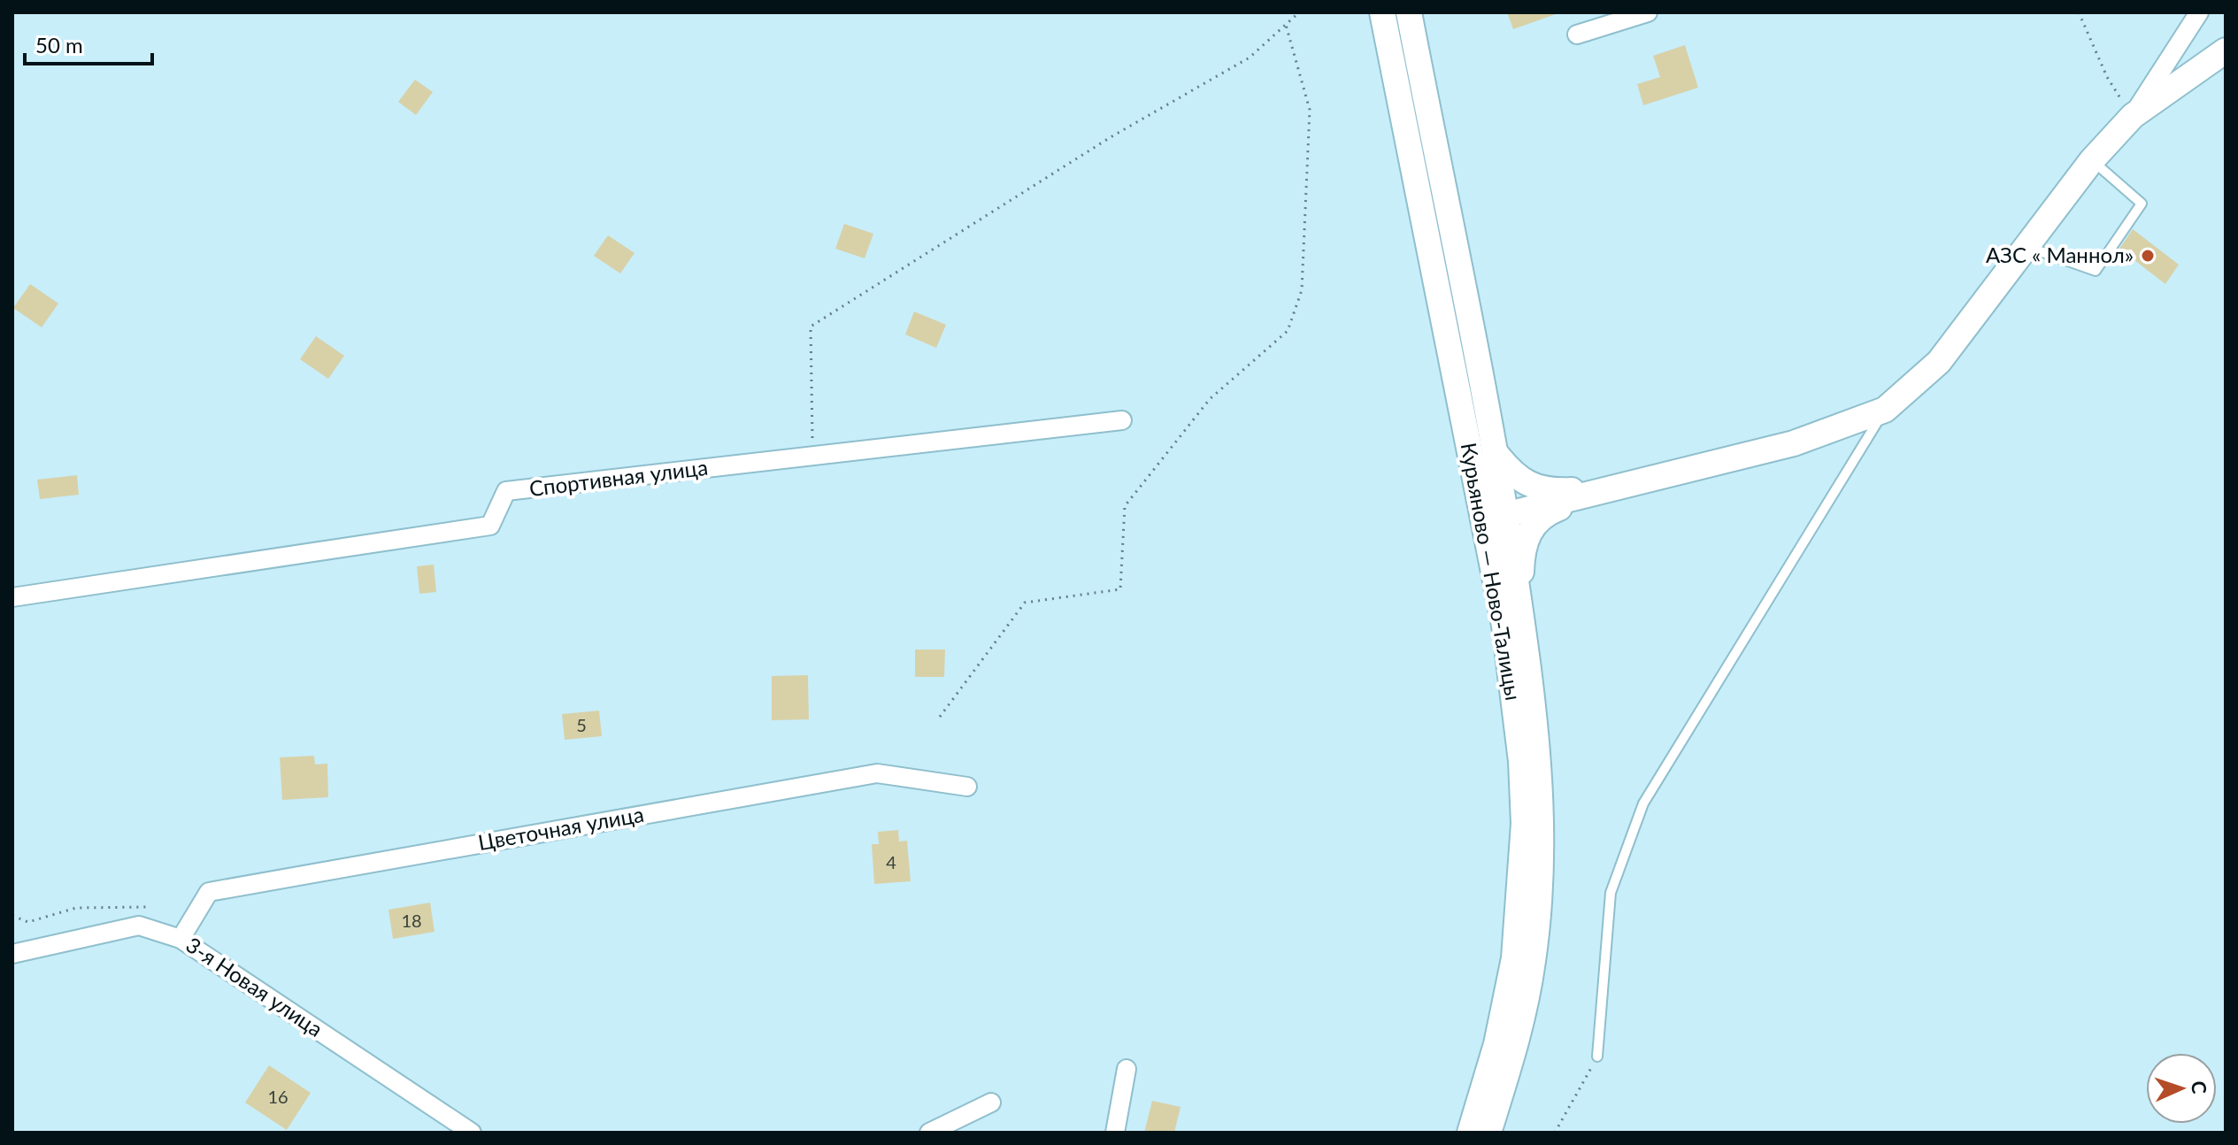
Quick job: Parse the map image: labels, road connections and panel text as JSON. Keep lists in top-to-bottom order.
{
  "streets": {
    "main road": ["Курьяново — Ново-Талицы"],
    "street": ["Спортивная улица", "Цветочная улица", "3-я Новая улица"]
  },
  "crossings": [
    ["Цветочная улица", "3-я Новая улица"]
  ],
  "places": ["АЗС « Маннол»"],
  "house_numbers": [
    "5",
    "4",
    "18",
    "16"
  ],
  "scale_bar": "50 m",
  "north": "right"
}
